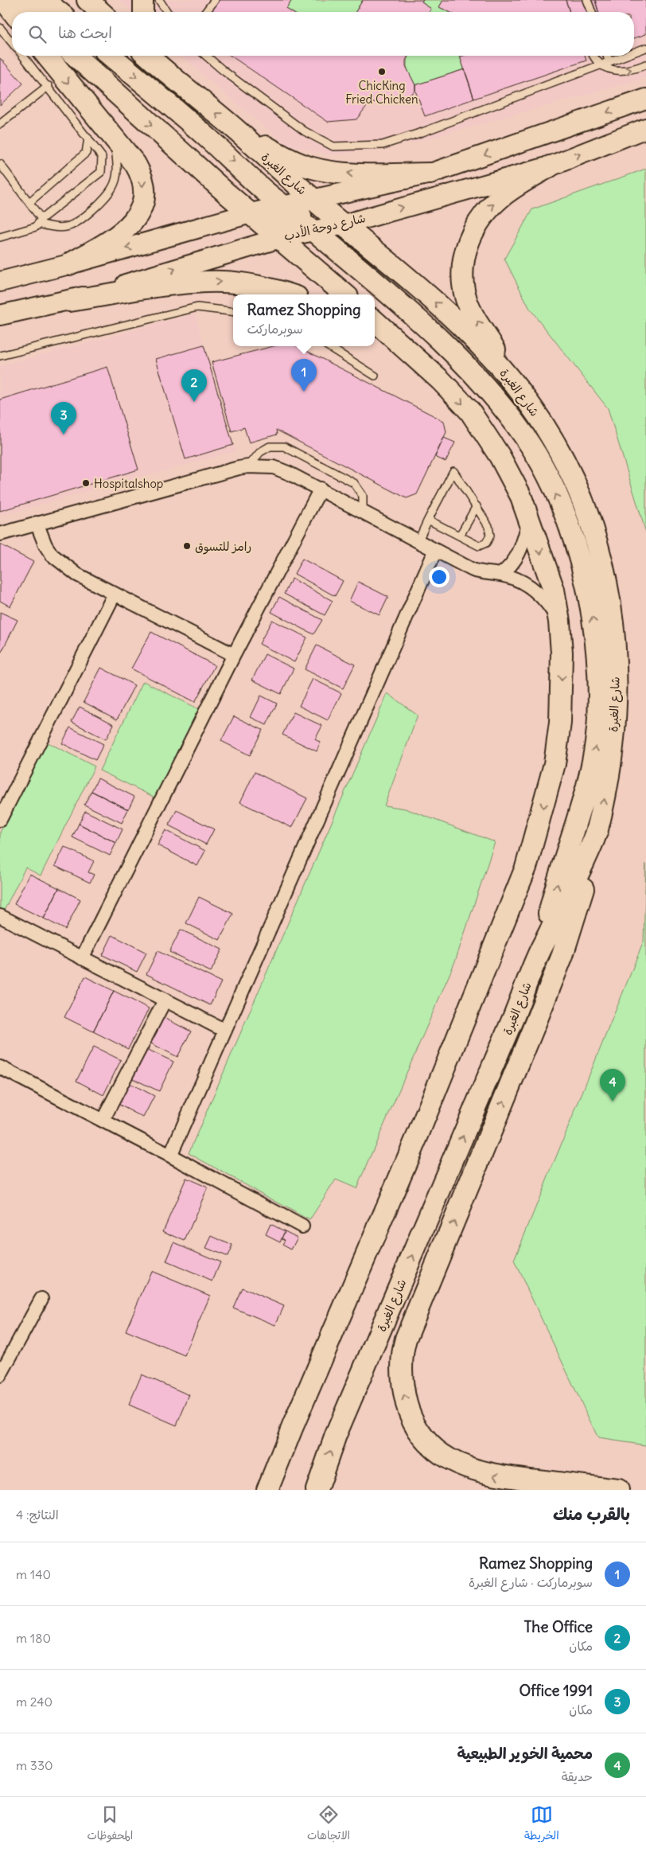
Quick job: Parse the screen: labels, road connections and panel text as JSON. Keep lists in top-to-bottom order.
{
  "streets": {
    "main road": ["شارع الغبرة", "شارع دوحة الأدب"]
  },
  "crossings": [
    ["شارع الغبرة", "شارع دوحة الأدب"]
  ],
  "places": ["ChicKing Fried Chicken", "Hospitalshop", "رامز للتسوق"],
  "page": {
    "search": "ابحث هنا",
    "popup": ["Ramez Shopping", "سوبرماركت"],
    "pins": [
      "1",
      "2",
      "3",
      "4"
    ],
    "heading": ["بالقرب منك", "النتائج: 4"],
    "list": [
      {
        "mark": "1",
        "name": "Ramez Shopping",
        "note": "سوبرماركت · شارع الغبرة",
        "value": "140 m"
      },
      {
        "mark": "2",
        "name": "The Office",
        "note": "مكان",
        "value": "180 m"
      },
      {
        "mark": "3",
        "name": "Office 1991",
        "note": "مكان",
        "value": "240 m"
      },
      {
        "mark": "4",
        "name": "محمية الخوير الطبيعية",
        "note": "حديقة",
        "value": "330 m"
      }
    ],
    "nav": ["الخريطة", "الاتجاهات", "المحفوظات"]
  }
}
